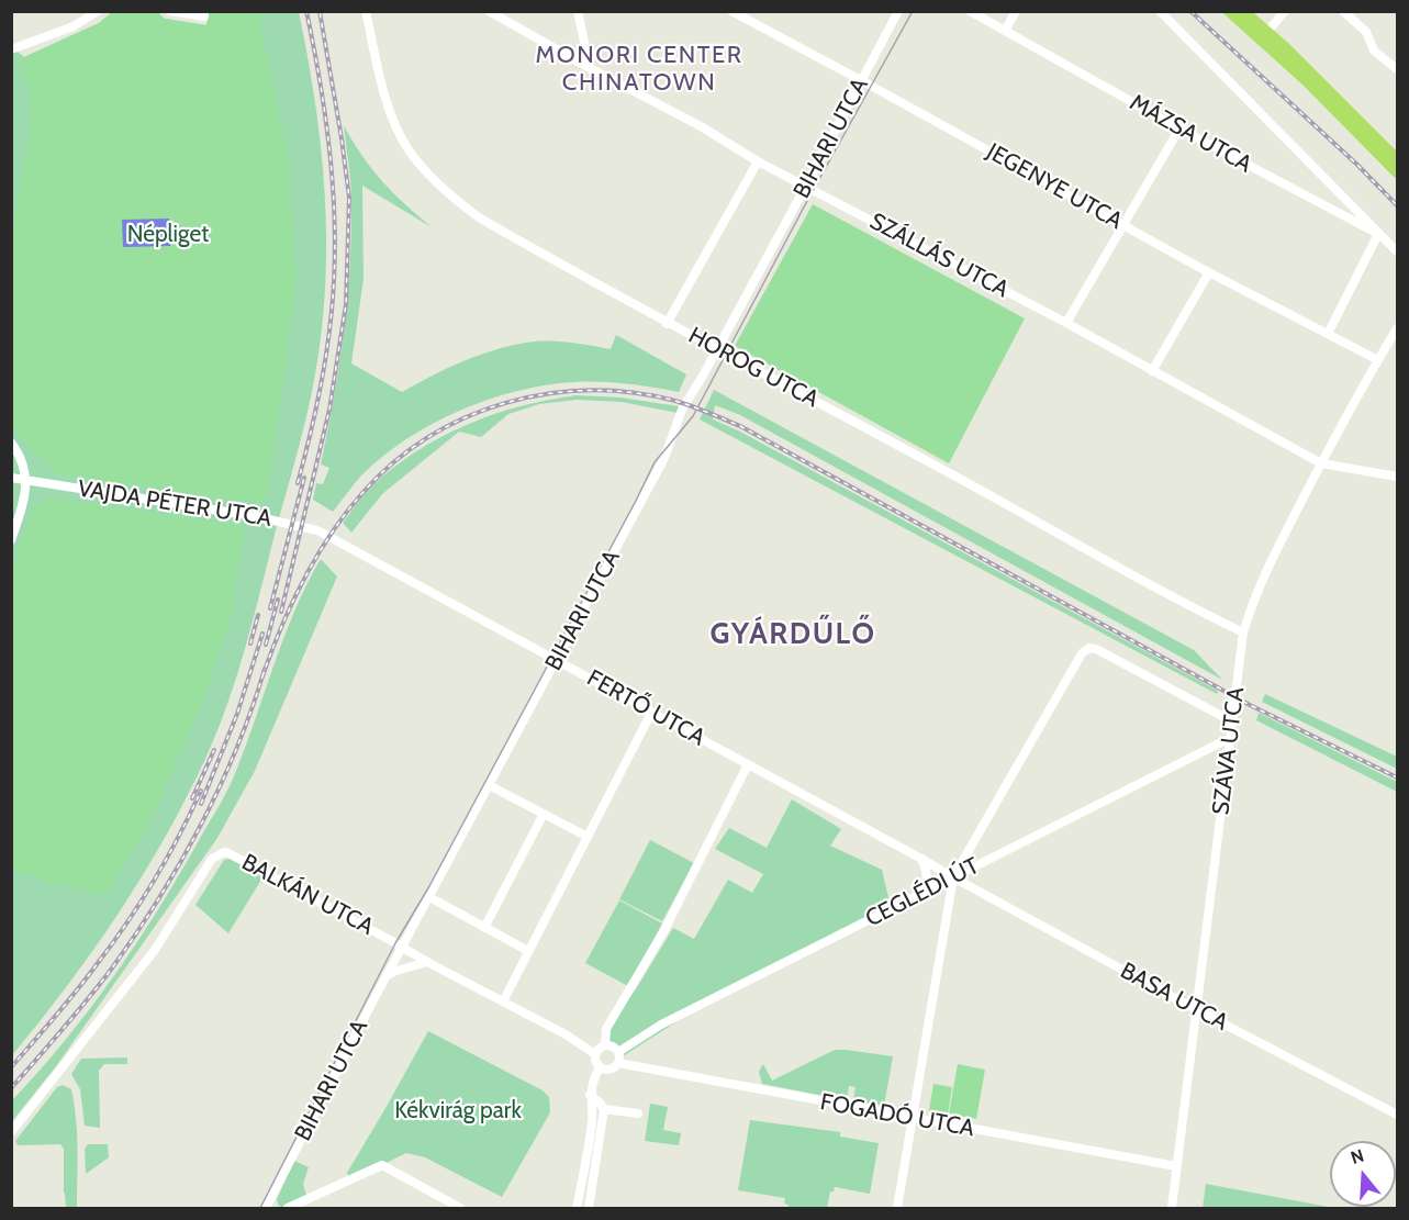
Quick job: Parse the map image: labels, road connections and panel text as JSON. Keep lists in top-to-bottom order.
{
  "streets": {
    "street": [
      "MÁZSA UTCA",
      "BIHARI UTCA",
      "JEGENYE UTCA",
      "SZÁLLÁS UTCA",
      "HOROG UTCA",
      "VAJDA PÉTER UTCA",
      "FERTŐ UTCA",
      "SZÁVA UTCA",
      "CEGLÉDI ÚT",
      "BALKÁN UTCA",
      "BASA UTCA",
      "FOGADÓ UTCA"
    ]
  },
  "crossings": [
    ["BIHARI UTCA", "JEGENYE UTCA"],
    ["BIHARI UTCA", "SZÁLLÁS UTCA"],
    ["BIHARI UTCA", "HOROG UTCA"],
    ["BIHARI UTCA", "FERTŐ UTCA"],
    ["BIHARI UTCA", "BALKÁN UTCA"],
    ["JEGENYE UTCA", "SZÁVA UTCA"],
    ["SZÁLLÁS UTCA", "SZÁVA UTCA"],
    ["HOROG UTCA", "SZÁVA UTCA"],
    ["VAJDA PÉTER UTCA", "FERTŐ UTCA"],
    ["FERTŐ UTCA", "BASA UTCA"],
    ["SZÁVA UTCA", "CEGLÉDI ÚT"],
    ["SZÁVA UTCA", "BASA UTCA"],
    ["SZÁVA UTCA", "FOGADÓ UTCA"],
    ["CEGLÉDI ÚT", "BALKÁN UTCA"],
    ["CEGLÉDI ÚT", "BASA UTCA"],
    ["CEGLÉDI ÚT", "FOGADÓ UTCA"],
    ["BALKÁN UTCA", "FOGADÓ UTCA"]
  ],
  "districts": ["MONORI CENTER CHINATOWN", "GYÁRDŰLŐ"],
  "parks": ["Népliget", "Kékvirág park"],
  "north": "top"
}
